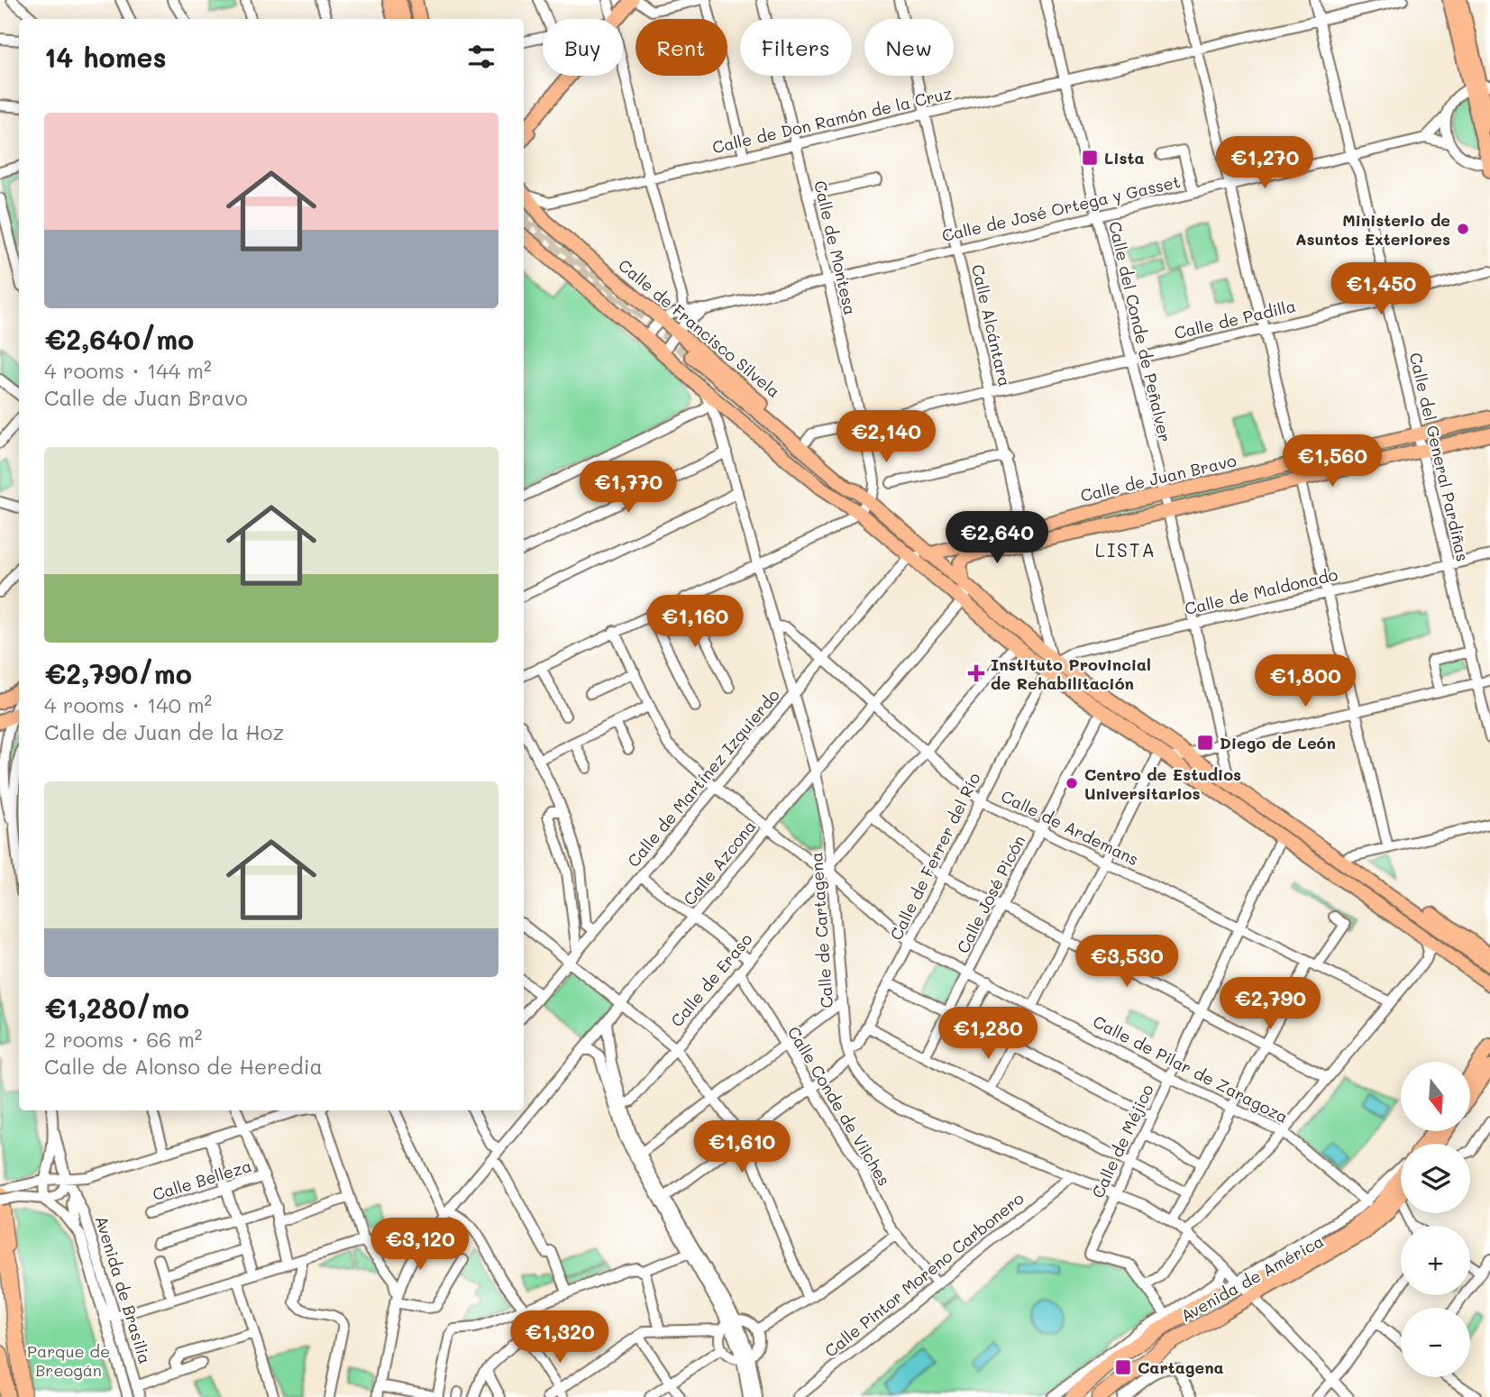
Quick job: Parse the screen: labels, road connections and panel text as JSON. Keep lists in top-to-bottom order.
{
  "streets": {
    "highway": ["Avenida de América"],
    "main road": ["Calle de Francisco Silvela", "Calle de Juan Bravo"],
    "street": [
      "Calle de Don Ramón de la Cruz",
      "Calle de José Ortega y Gasset",
      "Calle de Montesa",
      "Calle de Padilla",
      "Calle Alcántara",
      "Calle del Conde de Peñalver",
      "Calle del General Pardiñas",
      "Calle de Maldonado",
      "Calle de Martínez Izquierdo",
      "Calle de Ardemans",
      "Calle de Ferrer del Río",
      "Calle Azcona",
      "Calle José Picón",
      "Calle de Cartagena",
      "Calle de Eraso",
      "Calle de Pilar de Zaragoza",
      "Calle Conde de Vilches",
      "Calle de Méjico",
      "Calle Belleza",
      "Calle Pintor Moreno Carbonero",
      "Avenida de Brasilia"
    ]
  },
  "crossings": [
    ["Calle de Don Ramón de la Cruz", "Calle de Montesa"],
    ["Calle de Don Ramón de la Cruz", "Calle Alcántara"],
    ["Calle de Don Ramón de la Cruz", "Calle de Francisco Silvela"],
    ["Calle de Don Ramón de la Cruz", "Calle del Conde de Peñalver"],
    ["Calle de Don Ramón de la Cruz", "Calle del General Pardiñas"],
    ["Calle de José Ortega y Gasset", "Calle de Montesa"],
    ["Calle de José Ortega y Gasset", "Calle Alcántara"],
    ["Calle de José Ortega y Gasset", "Calle de Francisco Silvela"],
    ["Calle de José Ortega y Gasset", "Calle del Conde de Peñalver"],
    ["Calle de José Ortega y Gasset", "Calle del General Pardiñas"],
    ["Calle de Montesa", "Calle de Padilla"],
    ["Calle de Montesa", "Calle de Francisco Silvela"],
    ["Calle de Padilla", "Calle Alcántara"],
    ["Calle de Padilla", "Calle de Francisco Silvela"],
    ["Calle de Padilla", "Calle del Conde de Peñalver"],
    ["Calle de Padilla", "Calle del General Pardiñas"],
    ["Calle Alcántara", "Calle de Francisco Silvela"],
    ["Calle Alcántara", "Calle de Juan Bravo"],
    ["Calle Alcántara", "Calle de Maldonado"],
    ["Calle de Francisco Silvela", "Calle del Conde de Peñalver"],
    ["Calle de Francisco Silvela", "Calle de Juan Bravo"],
    ["Calle de Francisco Silvela", "Calle de Maldonado"],
    ["Calle de Francisco Silvela", "Calle de Martínez Izquierdo"],
    ["Calle de Francisco Silvela", "Calle de Ferrer del Río"],
    ["Calle de Francisco Silvela", "Calle Azcona"],
    ["Calle de Francisco Silvela", "Calle José Picón"],
    ["Calle de Francisco Silvela", "Calle de Cartagena"],
    ["Calle de Francisco Silvela", "Calle de Eraso"],
    ["Calle de Francisco Silvela", "Calle de Méjico"],
    ["Calle del Conde de Peñalver", "Calle de Juan Bravo"],
    ["Calle del Conde de Peñalver", "Calle de Maldonado"],
    ["Calle del General Pardiñas", "Calle de Juan Bravo"],
    ["Calle del General Pardiñas", "Calle de Maldonado"],
    ["Calle de Juan Bravo", "Calle de Martínez Izquierdo"],
    ["Calle de Maldonado", "Calle de Ferrer del Río"],
    ["Calle de Martínez Izquierdo", "Calle de Ardemans"],
    ["Calle de Martínez Izquierdo", "Calle de Cartagena"],
    ["Calle de Martínez Izquierdo", "Calle de Pilar de Zaragoza"],
    ["Calle de Ardemans", "Calle de Ferrer del Río"],
    ["Calle de Ardemans", "Calle Azcona"],
    ["Calle de Ardemans", "Calle José Picón"],
    ["Calle de Ardemans", "Calle de Cartagena"],
    ["Calle de Ardemans", "Calle de Eraso"],
    ["Calle de Ardemans", "Calle de Méjico"],
    ["Calle de Ferrer del Río", "Calle de Cartagena"],
    ["Calle de Ferrer del Río", "Calle de Pilar de Zaragoza"],
    ["Calle Azcona", "Calle de Cartagena"],
    ["Calle Azcona", "Calle de Pilar de Zaragoza"],
    ["Calle José Picón", "Calle de Pilar de Zaragoza"],
    ["Calle de Cartagena", "Calle de Eraso"],
    ["Calle de Cartagena", "Calle de Pilar de Zaragoza"],
    ["Calle de Cartagena", "Calle de Méjico"],
    ["Calle de Cartagena", "Calle Pintor Moreno Carbonero"],
    ["Calle de Cartagena", "Avenida de América"],
    ["Calle de Eraso", "Calle de Pilar de Zaragoza"],
    ["Calle de Eraso", "Calle Conde de Vilches"],
    ["Calle de Pilar de Zaragoza", "Calle de Méjico"],
    ["Calle de Pilar de Zaragoza", "Avenida de América"],
    ["Calle Conde de Vilches", "Calle Pintor Moreno Carbonero"]
  ],
  "districts": ["LISTA"],
  "parks": ["Parque de Breogán"],
  "places": {
    "transit": ["Lista", "Diego de León", "Cartagena"],
    "other": ["Ministerio de Asuntos Exteriores", "Centro de Estudios Universitarios"],
    "health": ["Instituto Provincial de Rehabilitación"]
  },
  "north": "bottom",
  "page": {
    "chip": [
      "Buy",
      "Rent",
      "Filters",
      "New"
    ],
    "heading": "14 homes",
    "list": [
      {
        "name": "€2,640/mo",
        "note": "4 rooms · 144 m² · Calle de Juan Bravo"
      },
      {
        "name": "€2,790/mo",
        "note": "4 rooms · 140 m² · Calle de Juan de la Hoz"
      },
      {
        "name": "€1,280/mo",
        "note": "2 rooms · 66 m² · Calle de Alonso de Heredia"
      }
    ],
    "price": [
      "€1,270",
      "€1,450",
      "€2,140",
      "€1,560",
      "€1,770",
      "€2,640",
      "€1,160",
      "€1,800",
      "€3,530",
      "€2,790",
      "€1,280",
      "€1,610",
      "€3,120",
      "€1,320"
    ],
    "map_buttons": ["+", "−"]
  }
}
